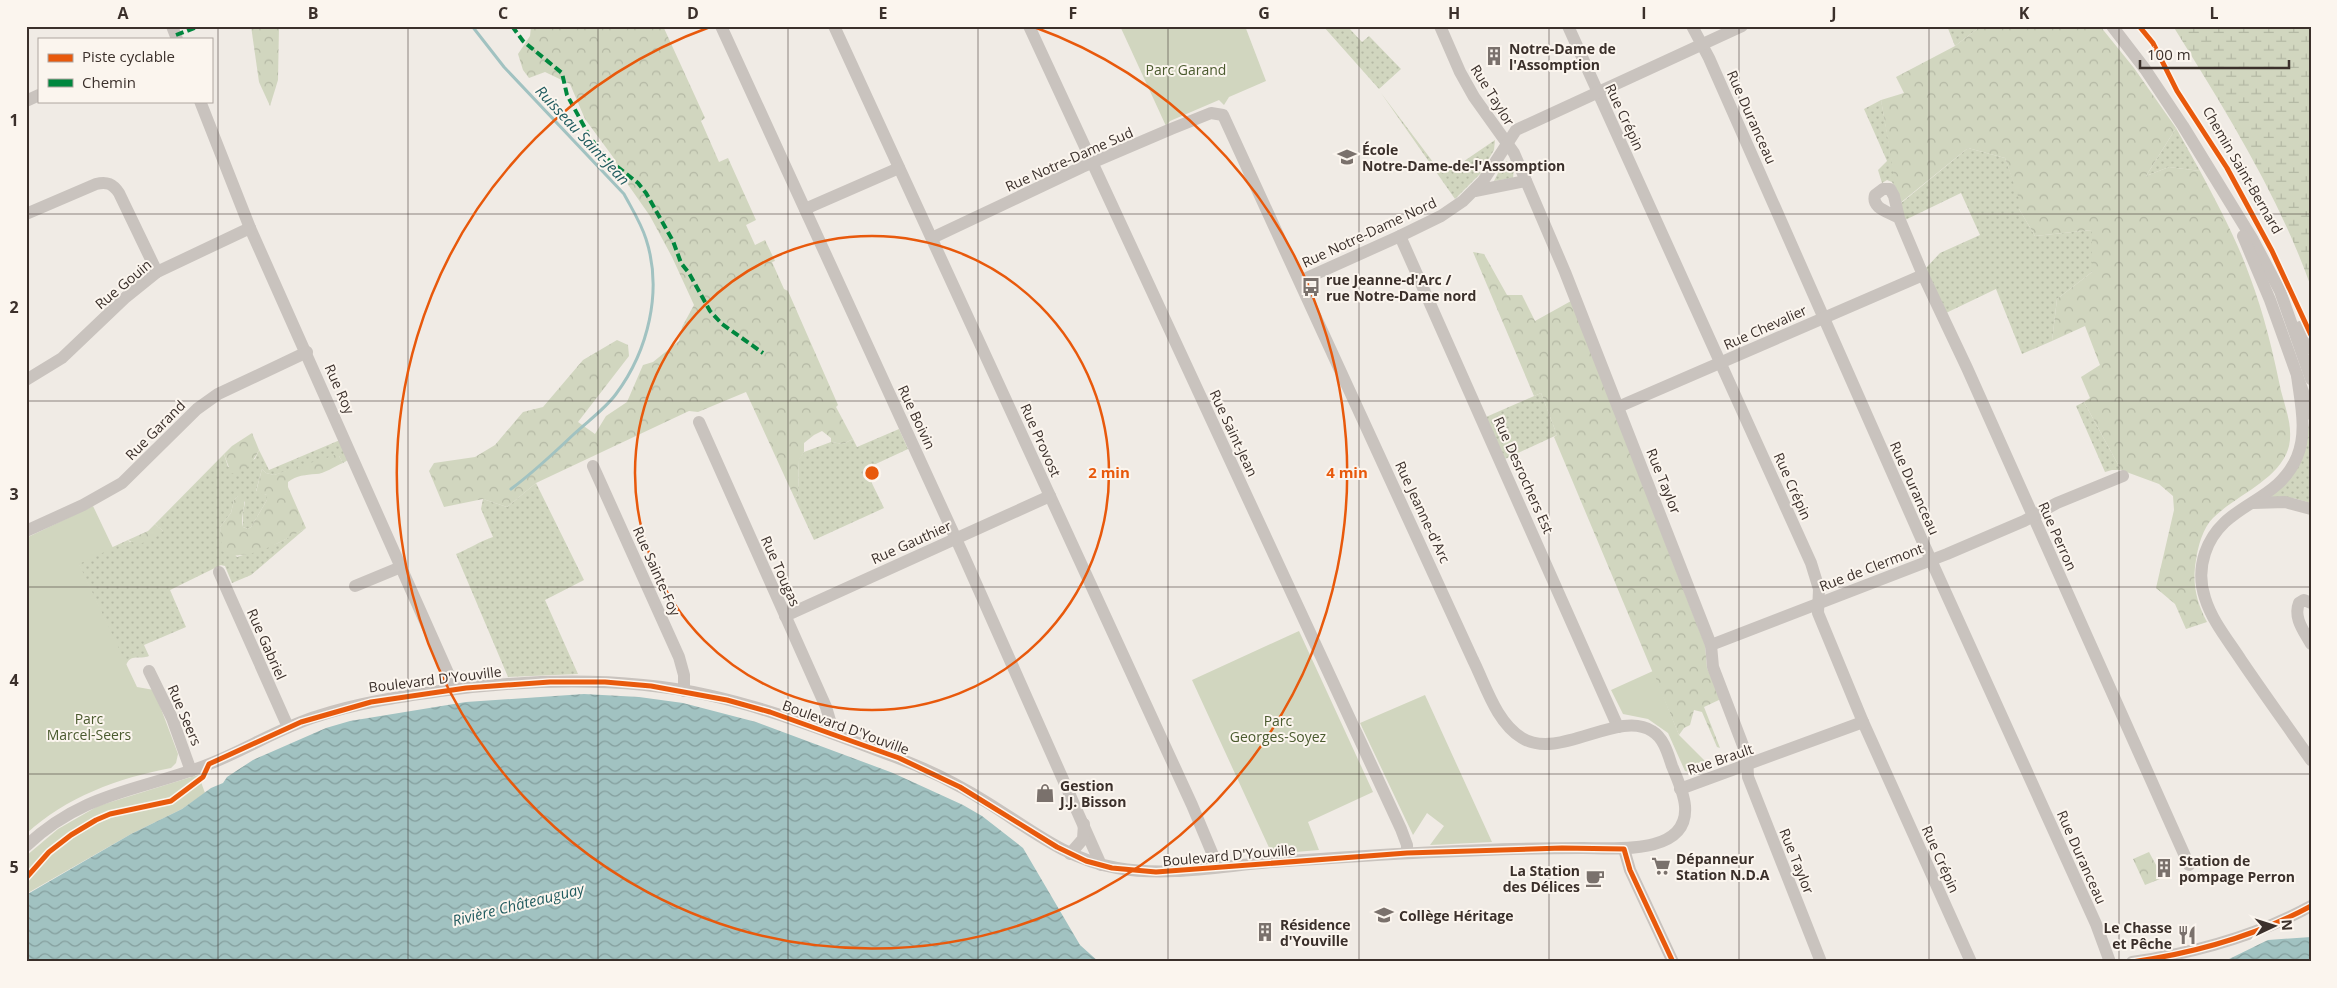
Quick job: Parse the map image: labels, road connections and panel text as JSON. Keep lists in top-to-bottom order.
{
  "streets": {
    "street": [
      "Rue Taylor",
      "Rue Crépin",
      "Rue Duranceau",
      "Rue Notre-Dame Sud",
      "Chemin Saint-Bernard",
      "Rue Notre-Dame Nord",
      "Rue Gouin",
      "Rue Chevalier",
      "Rue Roy",
      "Rue Boivin",
      "Rue Garand",
      "Rue Saint-Jean",
      "Rue Provost",
      "Rue Desrochers Est",
      "Rue Jeanne-d'Arc",
      "Rue Perron",
      "Rue Gauthier",
      "Rue de Clermont",
      "Rue Sainte-Foy",
      "Rue Tougas",
      "Rue Gabriel",
      "Boulevard D'Youville",
      "Rue Seers",
      "Rue Brault"
    ]
  },
  "crossings": [
    ["Rue Taylor", "Rue Notre-Dame Nord"],
    ["Rue Taylor", "Rue Chevalier"],
    ["Rue Taylor", "Rue de Clermont"],
    ["Rue Taylor", "Rue Brault"],
    ["Rue Crépin", "Rue Notre-Dame Nord"],
    ["Rue Crépin", "Rue Chevalier"],
    ["Rue Crépin", "Rue de Clermont"],
    ["Rue Crépin", "Rue Brault"],
    ["Rue Duranceau", "Rue Notre-Dame Nord"],
    ["Rue Duranceau", "Rue Chevalier"],
    ["Rue Duranceau", "Rue de Clermont"],
    ["Rue Notre-Dame Sud", "Rue Saint-Jean"],
    ["Rue Notre-Dame Sud", "Rue Provost"],
    ["Rue Notre-Dame Sud", "Rue Jeanne-d'Arc"],
    ["Rue Notre-Dame Nord", "Rue Desrochers Est"],
    ["Rue Notre-Dame Nord", "Rue Jeanne-d'Arc"],
    ["Rue Gouin", "Rue Roy"],
    ["Rue Chevalier", "Rue Perron"],
    ["Rue Roy", "Rue Garand"],
    ["Rue Roy", "Boulevard D'Youville"],
    ["Rue Boivin", "Rue Gauthier"],
    ["Rue Boivin", "Boulevard D'Youville"],
    ["Rue Saint-Jean", "Boulevard D'Youville"],
    ["Rue Provost", "Rue Gauthier"],
    ["Rue Provost", "Boulevard D'Youville"],
    ["Rue Desrochers Est", "Rue Jeanne-d'Arc"],
    ["Rue Jeanne-d'Arc", "Rue Brault"],
    ["Rue Perron", "Rue de Clermont"],
    ["Rue Gauthier", "Rue Tougas"],
    ["Rue Sainte-Foy", "Boulevard D'Youville"],
    ["Rue Tougas", "Boulevard D'Youville"],
    ["Rue Gabriel", "Boulevard D'Youville"],
    ["Boulevard D'Youville", "Rue Seers"],
    ["Boulevard D'Youville", "Rue Brault"]
  ],
  "water": ["Ruisseau Saint-Jean", "Rivière Châteauguay"],
  "parks": ["Parc Garand", "Parc Marcel-Seers", "Parc Georges-Soyez"],
  "places": {
    "building": ["Notre-Dame de l'Assomption", "Station de pompage Perron", "Résidence d'Youville"],
    "school or university": ["École Notre-Dame-de-l'Assomption", "Collège Héritage"],
    "bus stop": ["rue Jeanne-d'Arc / rue Notre-Dame nord"],
    "shop": ["Gestion J.J. Bisson"],
    "supermarket": ["Dépanneur Station N.D.A"],
    "cafe": ["La Station des Délices"],
    "restaurant": ["Le Chasse et Pêche"]
  },
  "legend": ["Piste cyclable", "Chemin"],
  "scale_bar": "100 m",
  "north": "right",
  "grid": {
    "columns": [
      "A",
      "B",
      "C",
      "D",
      "E",
      "F",
      "G",
      "H",
      "I",
      "J",
      "K",
      "L"
    ],
    "rows": [
      "1",
      "2",
      "3",
      "4",
      "5"
    ]
  },
  "rings": ["2 min", "4 min"]
}
